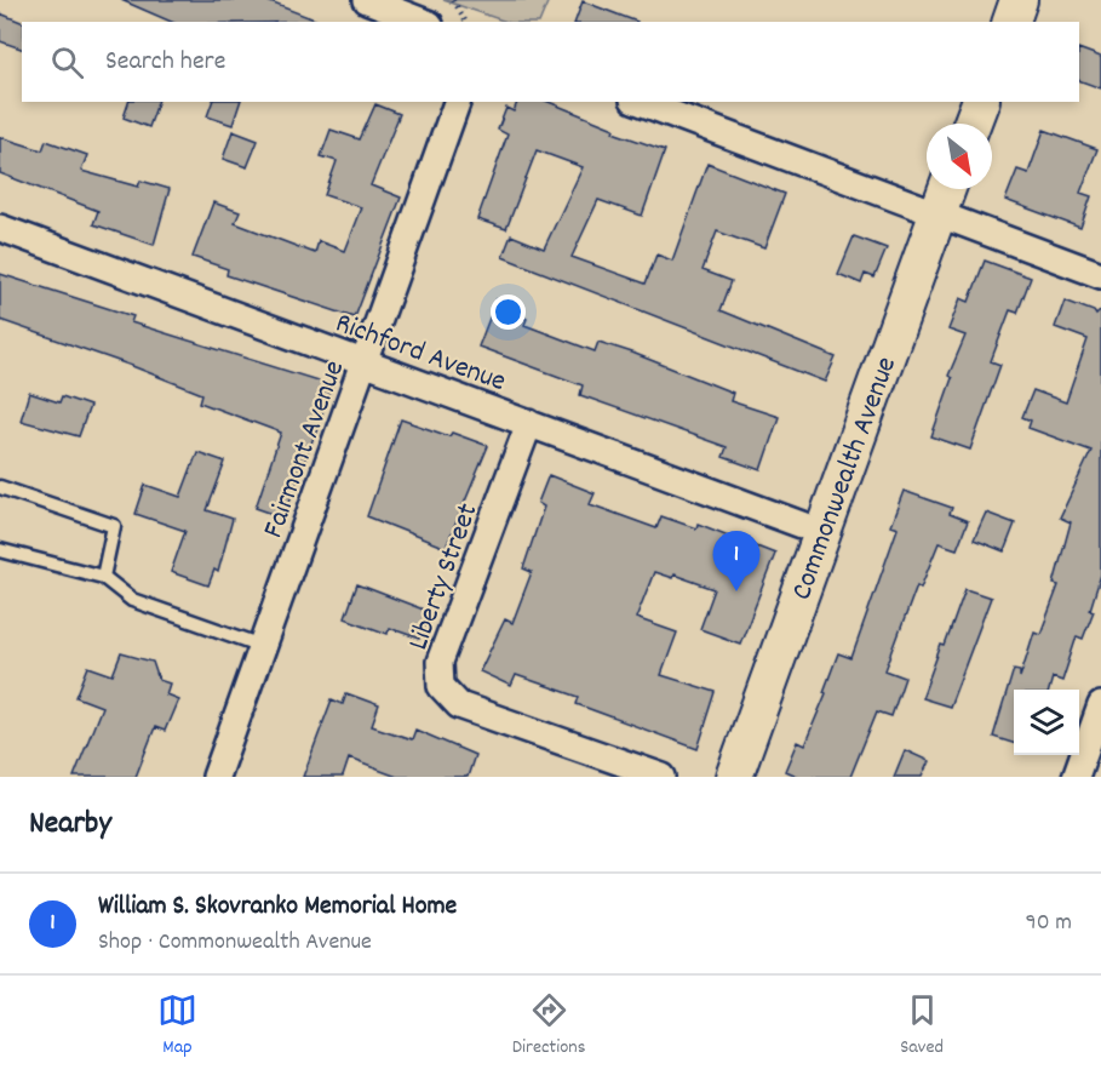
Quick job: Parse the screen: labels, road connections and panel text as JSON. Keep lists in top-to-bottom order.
{
  "streets": {
    "street": [
      "Richford Avenue",
      "Fairmont Avenue",
      "Commonwealth Avenue",
      "Liberty Street"
    ]
  },
  "crossings": [
    ["Richford Avenue", "Fairmont Avenue"],
    ["Richford Avenue", "Commonwealth Avenue"],
    ["Richford Avenue", "Liberty Street"]
  ],
  "north": "bottom right",
  "page": {
    "search": "Search here",
    "pins": "1",
    "heading": "Nearby",
    "list": [
      {
        "mark": "1",
        "name": "William S. Skovranko Memorial Home",
        "note": "Shop · Commonwealth Avenue",
        "value": "90 m"
      }
    ],
    "nav": ["Map", "Directions", "Saved"]
  }
}
